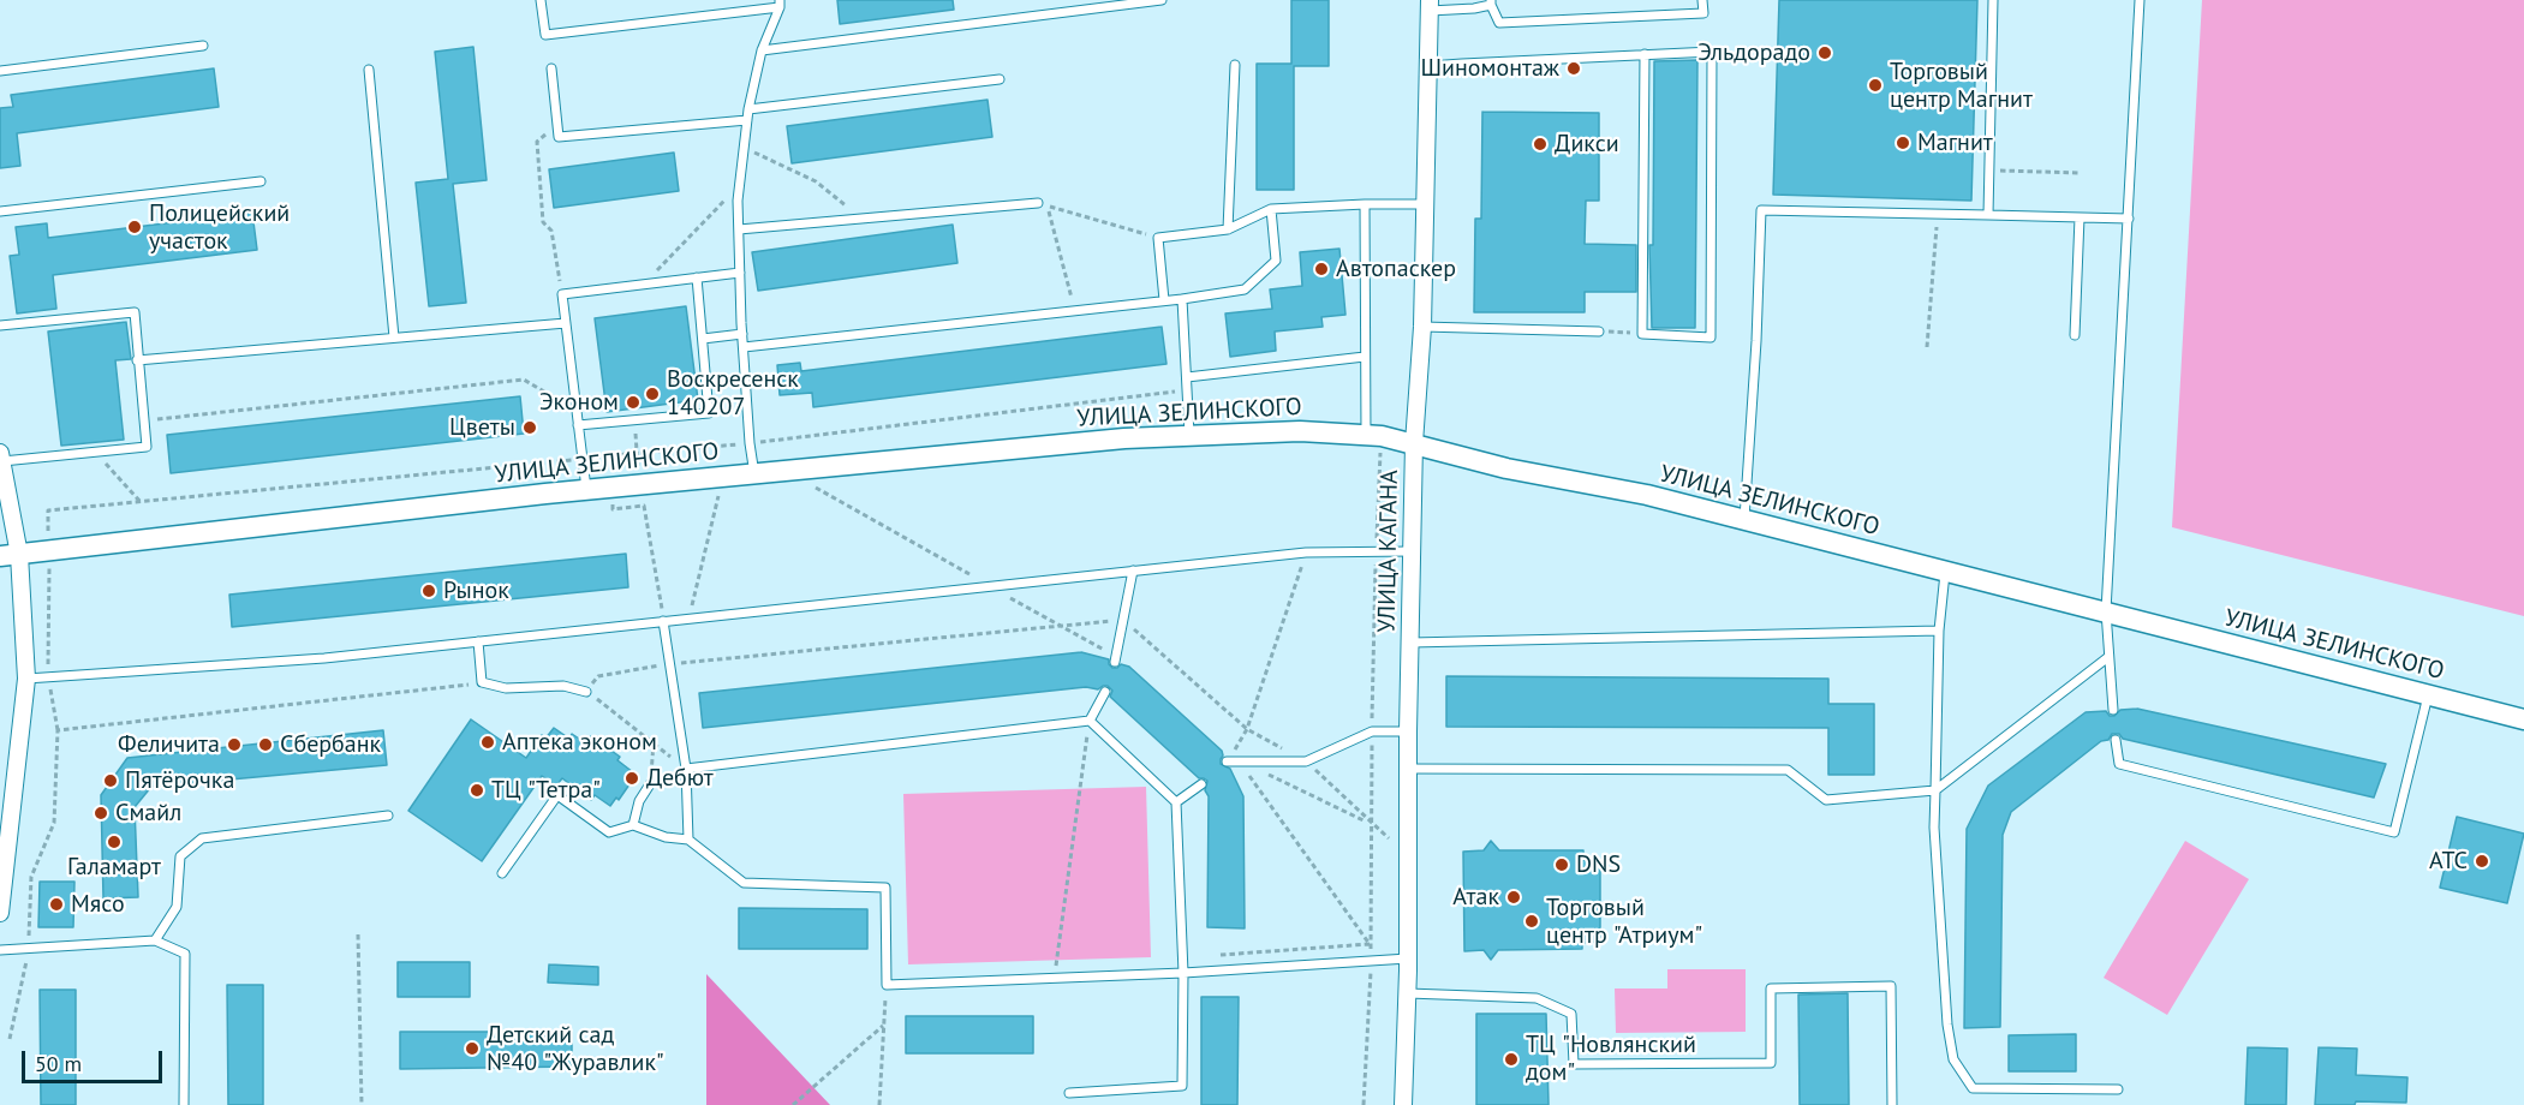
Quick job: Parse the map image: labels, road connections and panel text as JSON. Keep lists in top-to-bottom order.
{
  "streets": {
    "street": ["УЛИЦА ЗЕЛИНСКОГО", "УЛИЦА КАГАНА"]
  },
  "crossings": [
    ["УЛИЦА ЗЕЛИНСКОГО", "УЛИЦА КАГАНА"]
  ],
  "places": [
    "Эльдорадо",
    "Шиномонтаж",
    "Торговый центр Магнит",
    "Магнит",
    "Дикси",
    "Полицейский участок",
    "Автопаскер",
    "Воскресенск 140207",
    "Эконом",
    "Цветы",
    "Рынок",
    "Аптека эконом",
    "Феличита",
    "Сбербанк",
    "Дебют",
    "Пятёрочка",
    "ТЦ \"Тетра\"",
    "Смайл",
    "Галамарт",
    "АТС",
    "DNS",
    "Атак",
    "Мясо",
    "Торговый центр \"Атриум\"",
    "Детский сад №40 \"Журавлик\"",
    "ТЦ \"Новлянский дом\""
  ],
  "scale_bar": "50 m"
}
